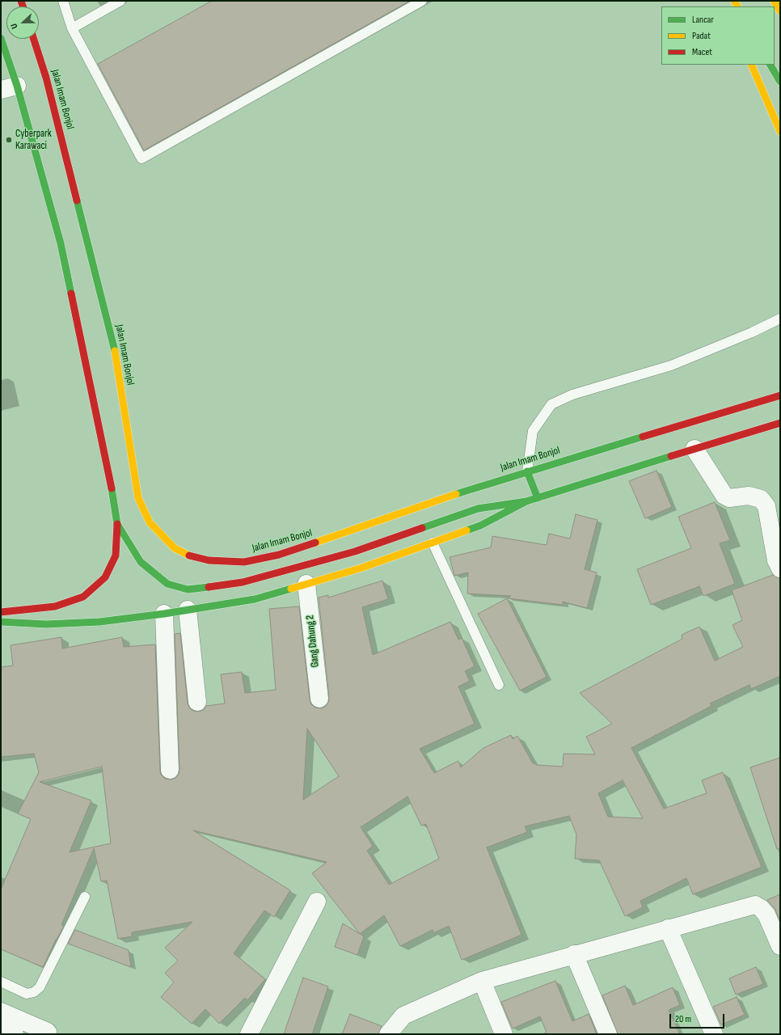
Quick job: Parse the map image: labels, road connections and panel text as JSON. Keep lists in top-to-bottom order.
{
  "streets": {
    "main road": ["Jalan Imam Bonjol"],
    "street": ["Gang Dahung 2"]
  },
  "places": ["Cyberpark Karawaci"],
  "legend": ["Lancar", "Padat", "Macet"],
  "scale_bar": "20 m",
  "north": "left"
}
